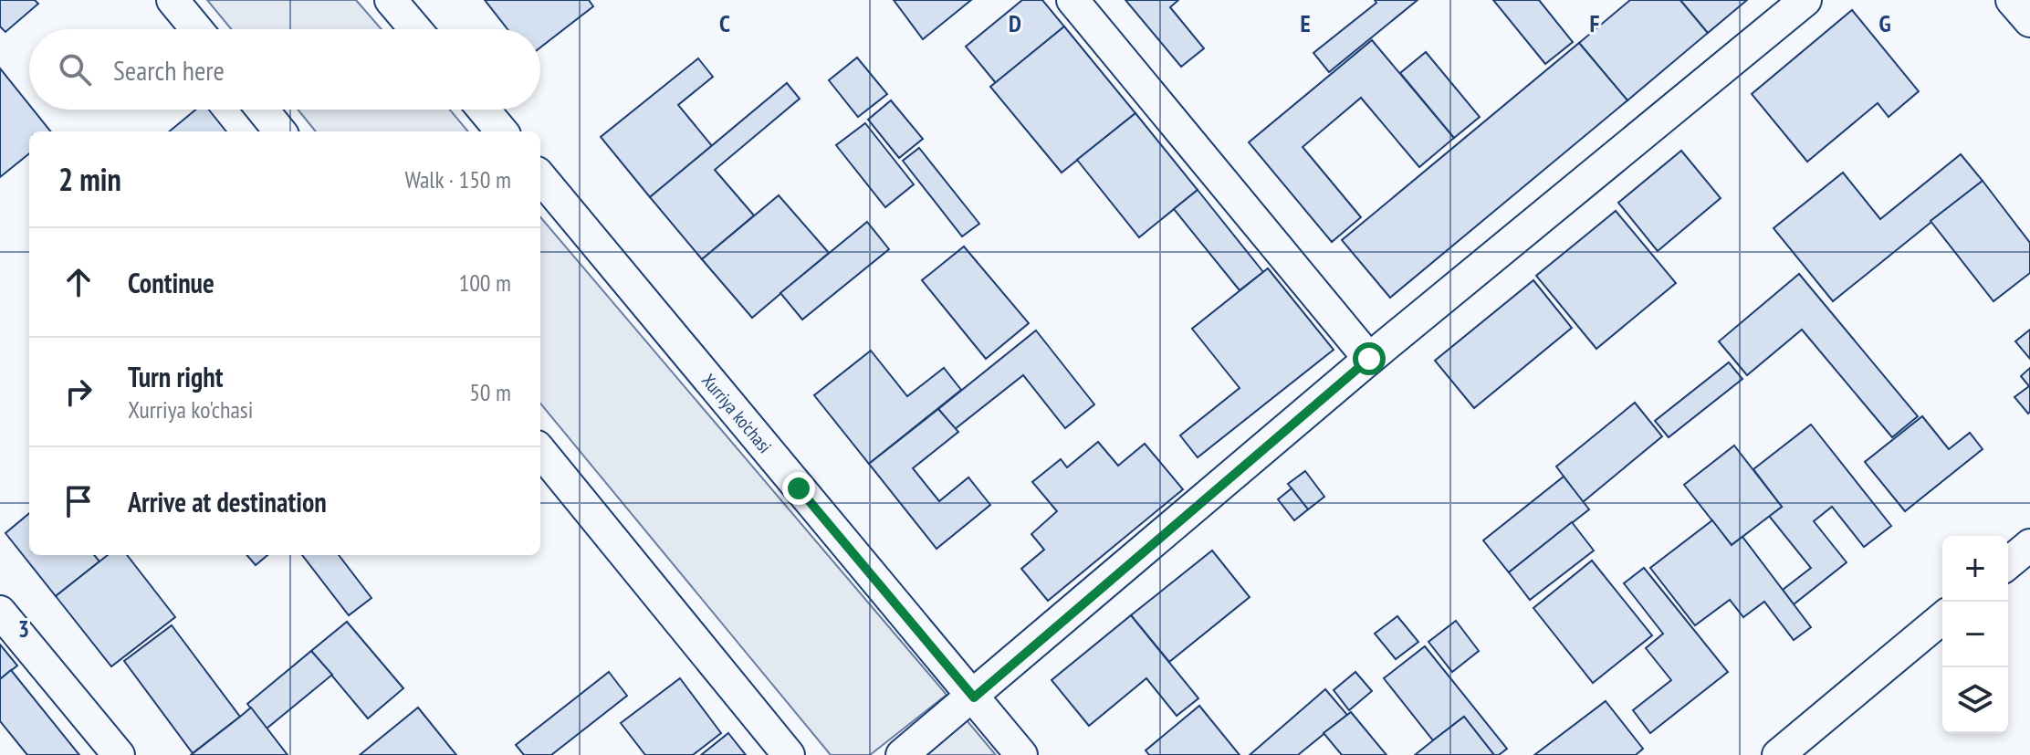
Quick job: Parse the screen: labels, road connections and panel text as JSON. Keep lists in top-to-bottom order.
{
  "streets": {
    "street": ["Xurriya ko'chasi"]
  },
  "page": {
    "search": "Search here",
    "heading": ["2 min", "Walk · 150 m"],
    "list": [
      ["Continue", "100 m"],
      ["Turn right", "Xurriya ko'chasi", "50 m"],
      "Arrive at destination"
    ],
    "map_buttons": ["+", "−"]
  },
  "grid": {
    "columns": [
      "C",
      "D",
      "E",
      "F",
      "G"
    ],
    "rows": ["3"]
  }
}
